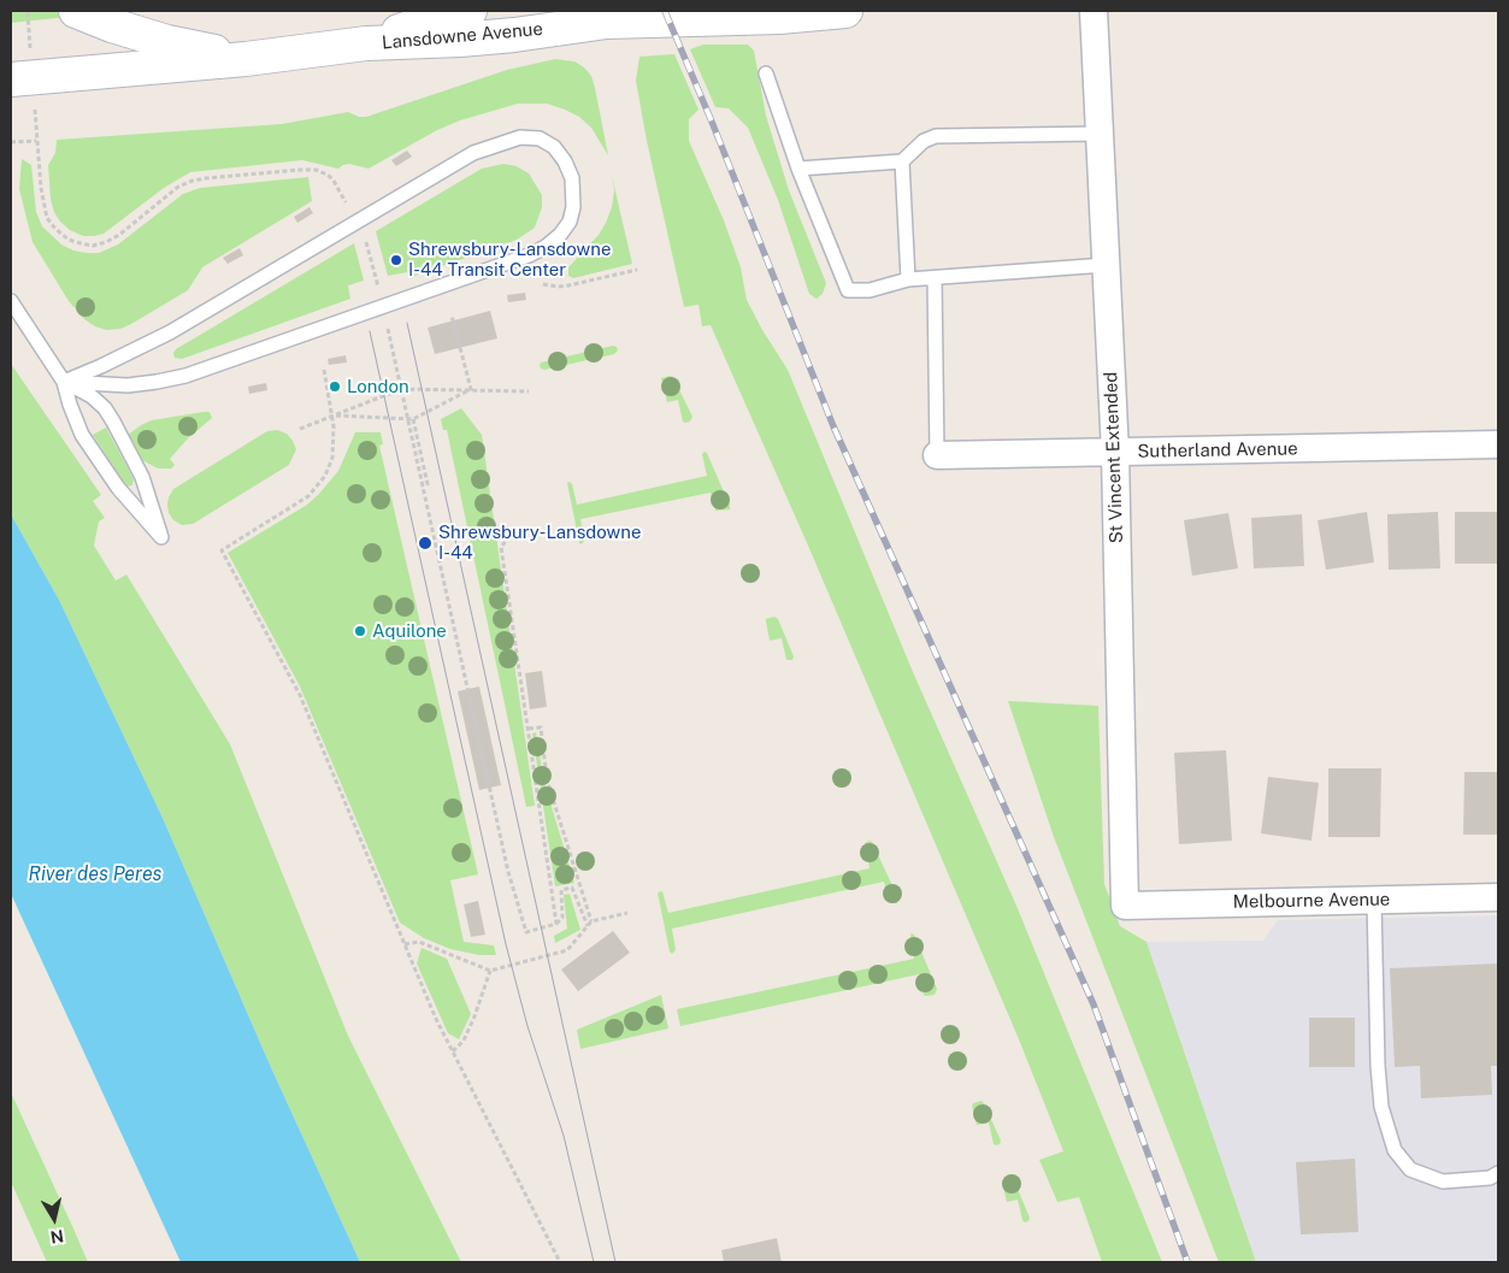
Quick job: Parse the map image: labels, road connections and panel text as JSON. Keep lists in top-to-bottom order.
{
  "streets": {
    "main road": ["Lansdowne Avenue"],
    "street": ["Sutherland Avenue", "St Vincent Extended", "Melbourne Avenue"]
  },
  "crossings": [
    ["Sutherland Avenue", "St Vincent Extended"],
    ["St Vincent Extended", "Melbourne Avenue"]
  ],
  "water": ["River des Peres"],
  "places": [
    "Shrewsbury-Lansdowne I-44 Transit Center",
    "London",
    "Shrewsbury-Lansdowne I-44",
    "Aquilone"
  ],
  "north": "bottom"
}
